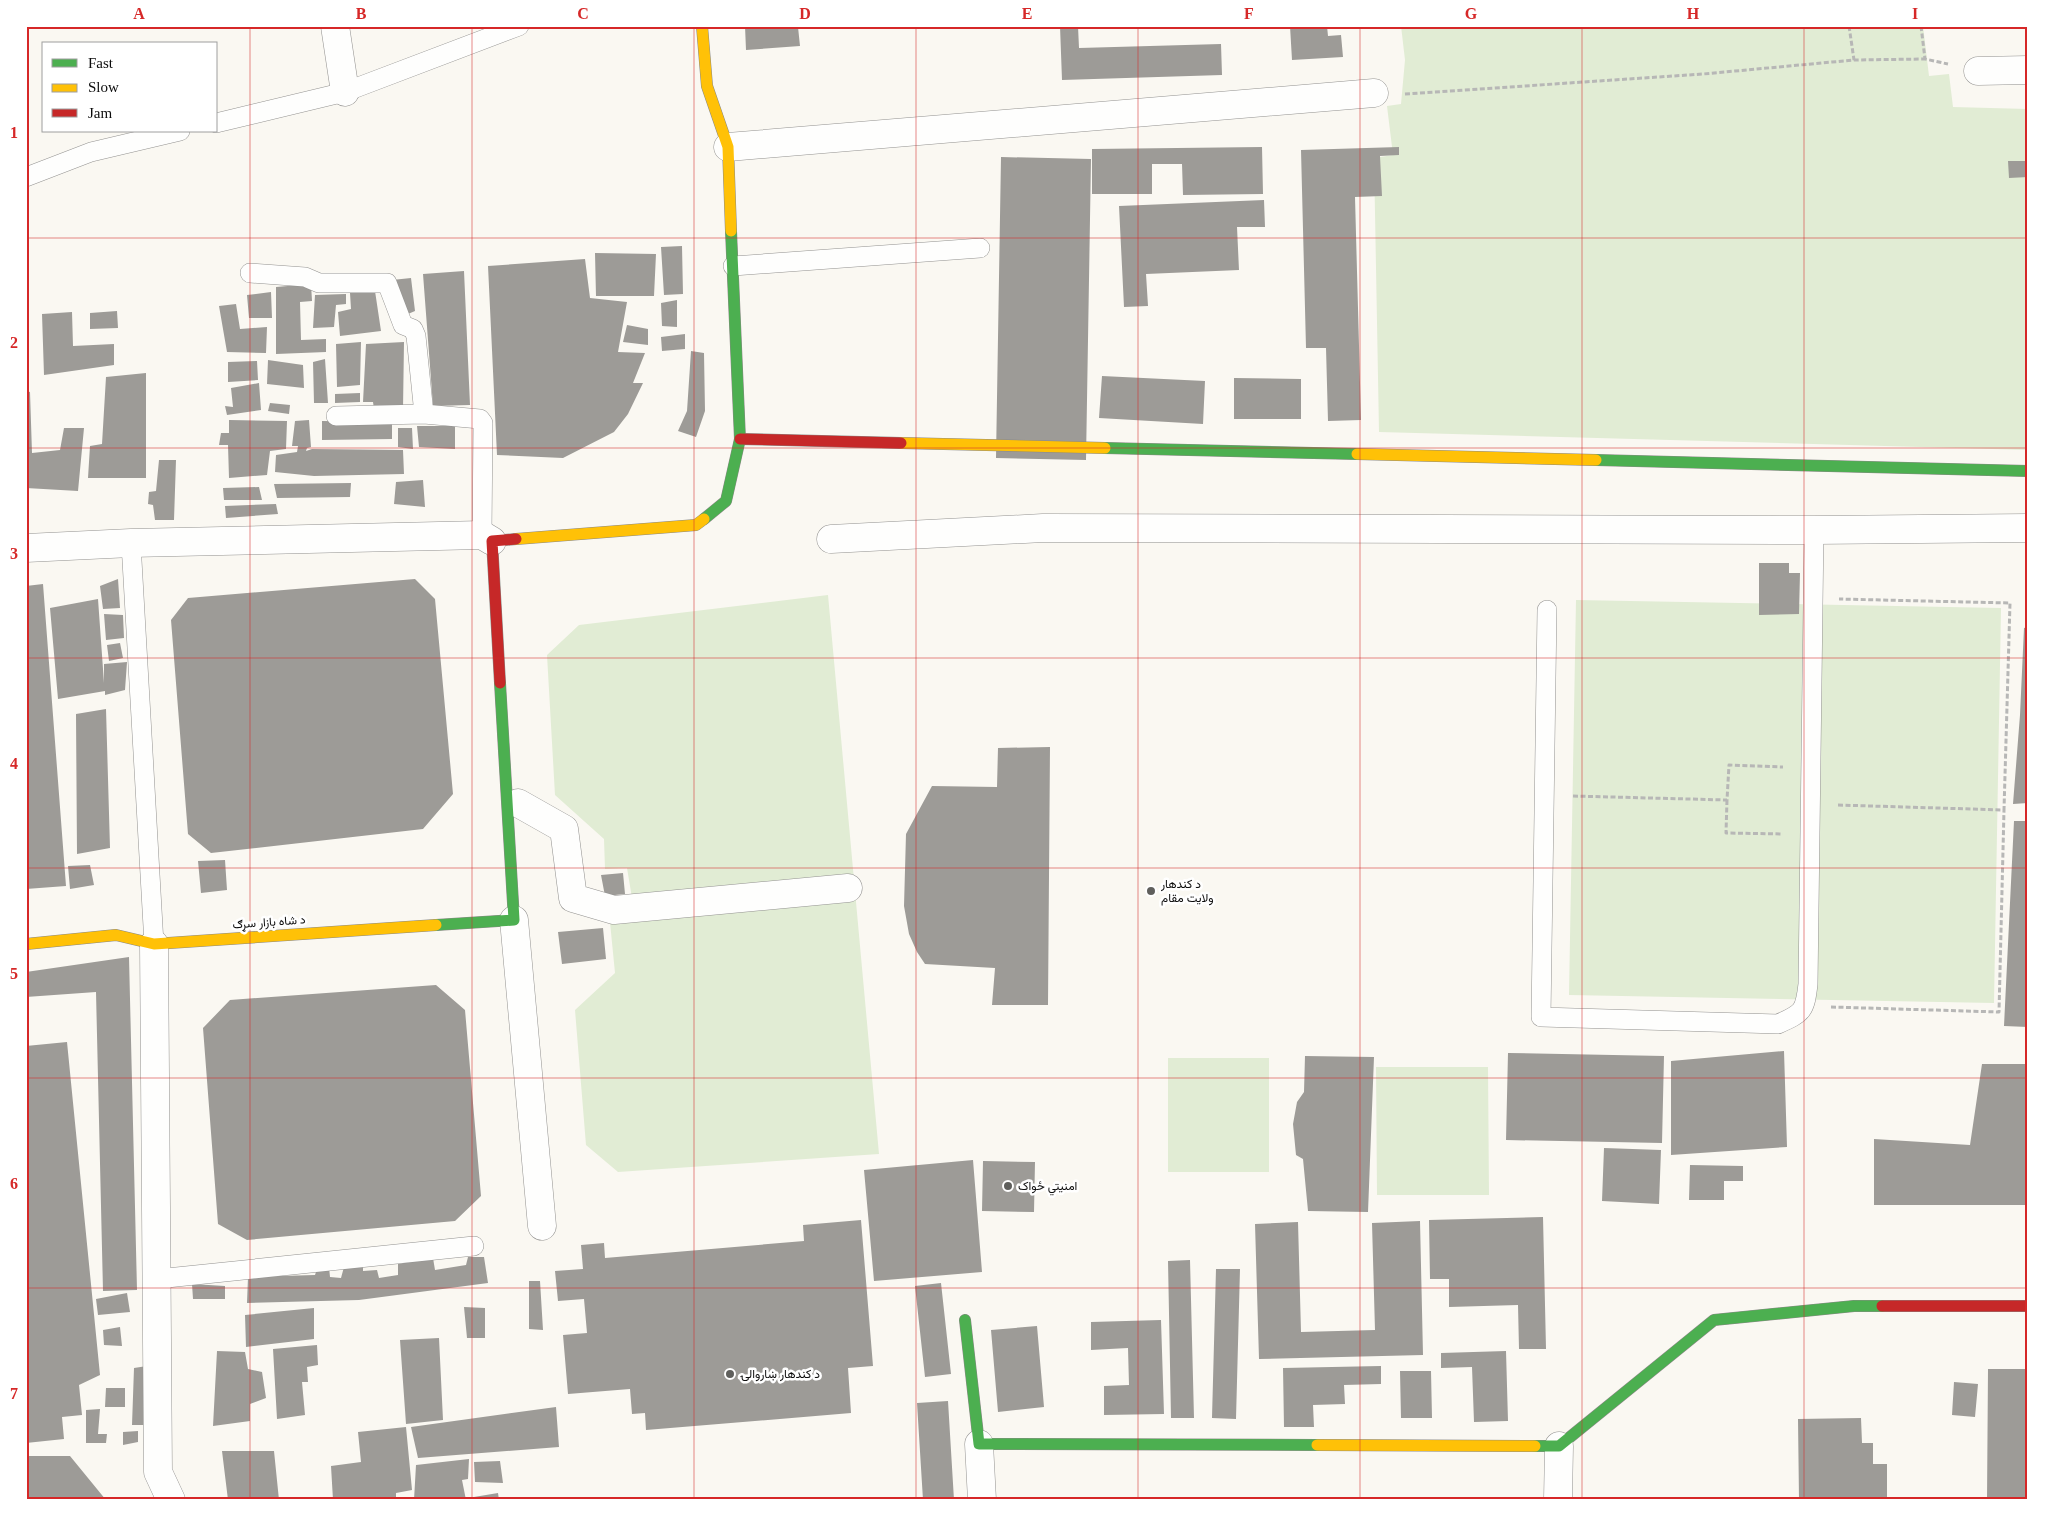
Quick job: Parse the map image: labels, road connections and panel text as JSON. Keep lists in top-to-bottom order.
{
  "streets": {
    "street": ["د شاه بازار سړګ"]
  },
  "places": ["د کندهار ولايت مقام", "امنيتي ځواک", "د کندهار ښاروالۍ"],
  "legend": ["Fast", "Slow", "Jam"],
  "grid": {
    "columns": [
      "A",
      "B",
      "C",
      "D",
      "E",
      "F",
      "G",
      "H",
      "I"
    ],
    "rows": [
      "1",
      "2",
      "3",
      "4",
      "5",
      "6",
      "7"
    ]
  }
}
